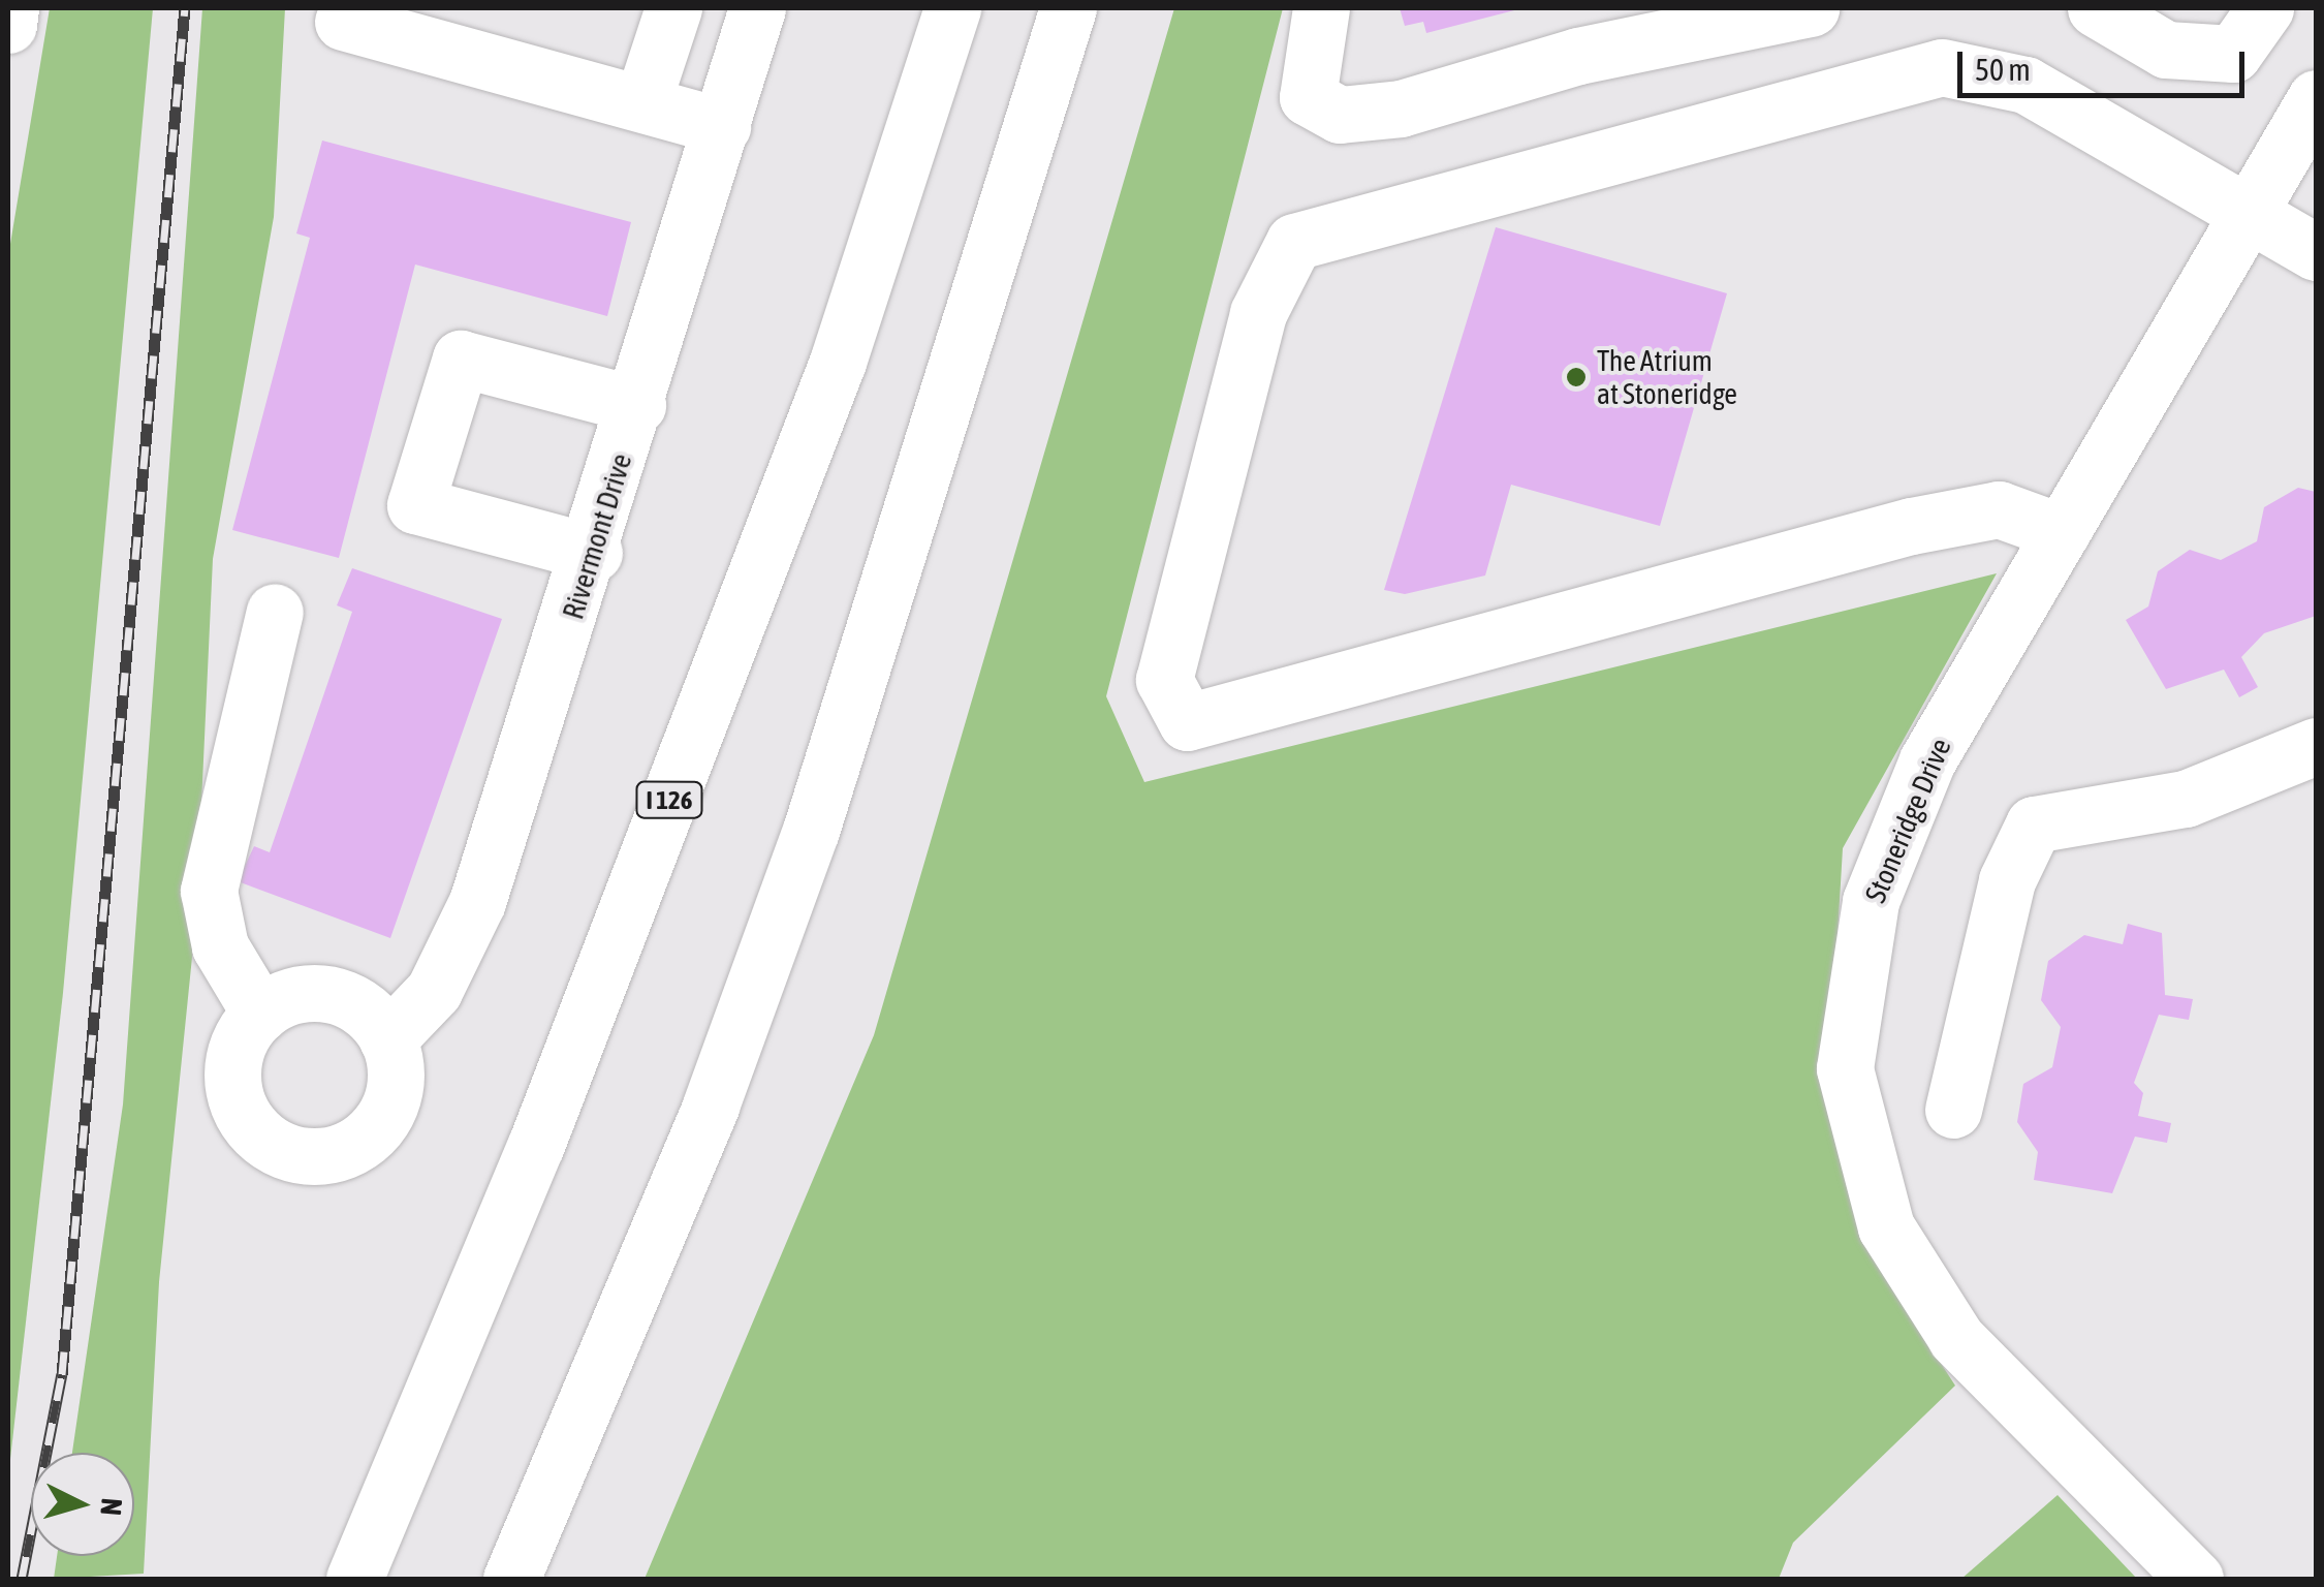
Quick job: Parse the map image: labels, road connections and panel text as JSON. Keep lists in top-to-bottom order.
{
  "streets": {
    "main road": ["Rivermont Drive", "I 126", "Stoneridge Drive"]
  },
  "places": ["The Atrium at Stoneridge"],
  "scale_bar": "50 m",
  "north": "right"
}
